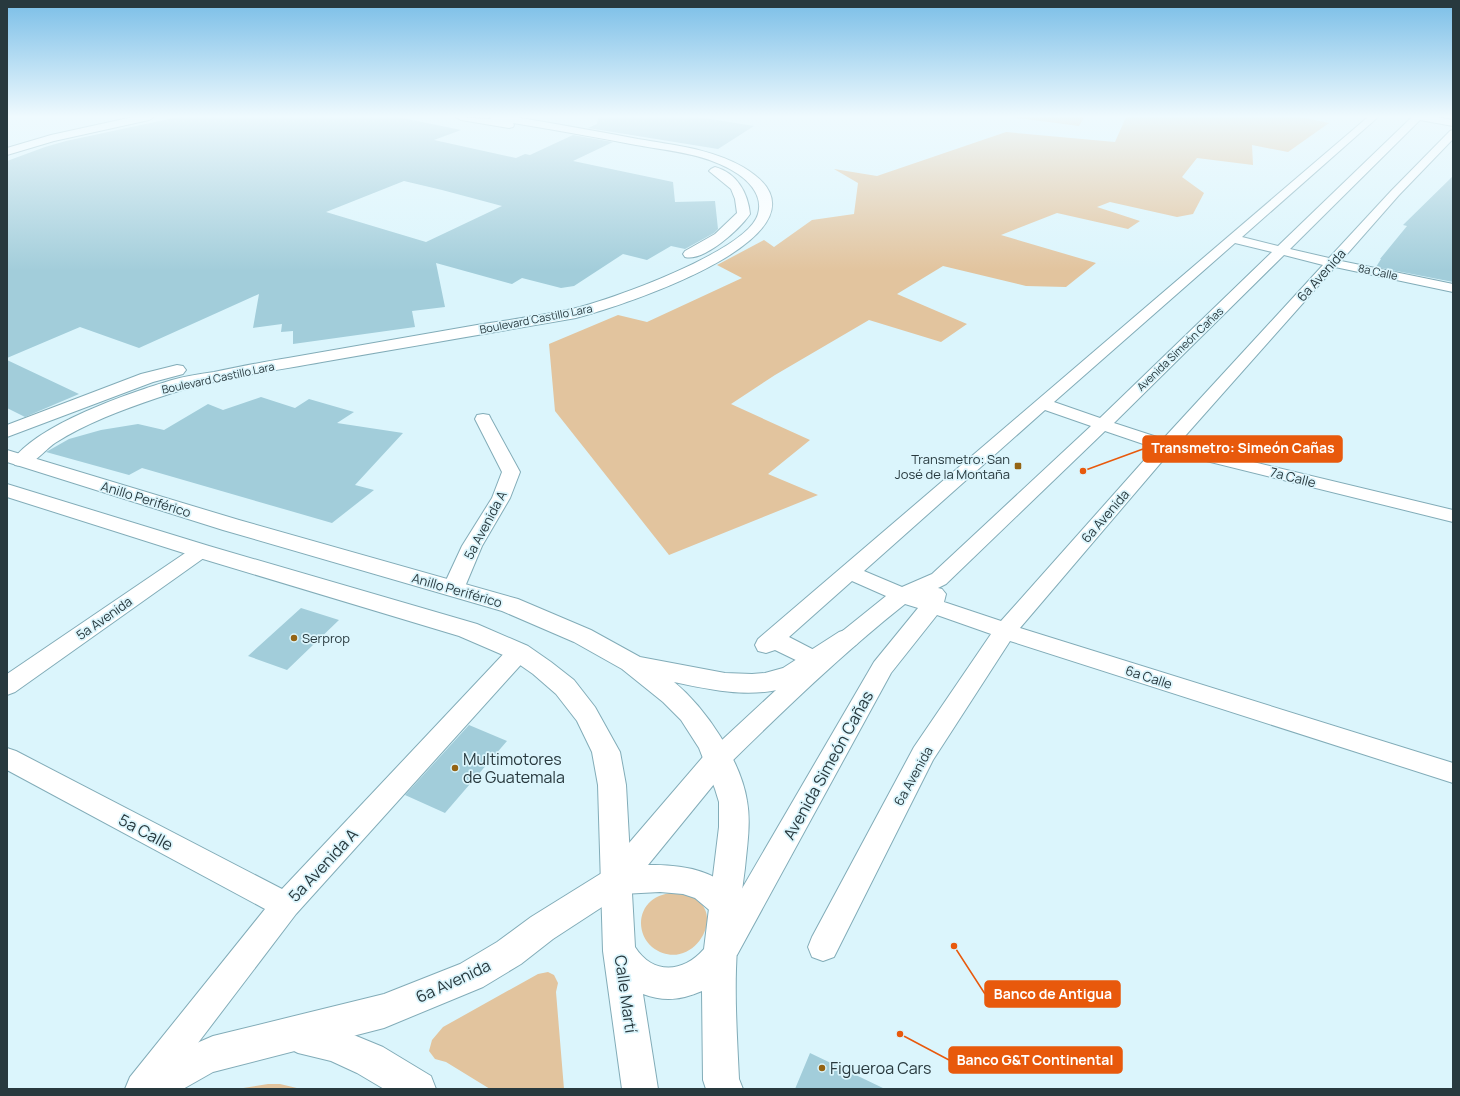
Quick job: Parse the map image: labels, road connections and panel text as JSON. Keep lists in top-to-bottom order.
{
  "streets": {
    "main road": [
      "6a Avenida",
      "Boulevard Castillo Lara",
      "Anillo Periférico",
      "Calle Martí"
    ],
    "street": [
      "8a Calle",
      "Avenida Simeón Cañas",
      "7a Calle",
      "5a Avenida A",
      "5a Avenida",
      "6a Calle",
      "5a Calle"
    ]
  },
  "crossings": [
    ["8a Calle", "6a Avenida"],
    ["8a Calle", "Avenida Simeón Cañas"],
    ["6a Avenida", "Avenida Simeón Cañas"],
    ["6a Avenida", "7a Calle"],
    ["6a Avenida", "Anillo Periférico"],
    ["6a Avenida", "6a Calle"],
    ["6a Avenida", "Calle Martí"],
    ["Boulevard Castillo Lara", "Anillo Periférico"],
    ["Avenida Simeón Cañas", "7a Calle"],
    ["Avenida Simeón Cañas", "Anillo Periférico"],
    ["Avenida Simeón Cañas", "6a Calle"],
    ["Avenida Simeón Cañas", "Calle Martí"],
    ["Anillo Periférico", "5a Avenida A"],
    ["Anillo Periférico", "Calle Martí"],
    ["5a Avenida A", "5a Calle"]
  ],
  "places": {
    "transit": ["Transmetro: San José de la Montaña"],
    "other": [
      "Transmetro: Simeón Cañas",
      "Serprop",
      "Multimotores de Guatemala",
      "Banco de Antigua",
      "Banco G&T Continental",
      "Figueroa Cars"
    ]
  }
}
